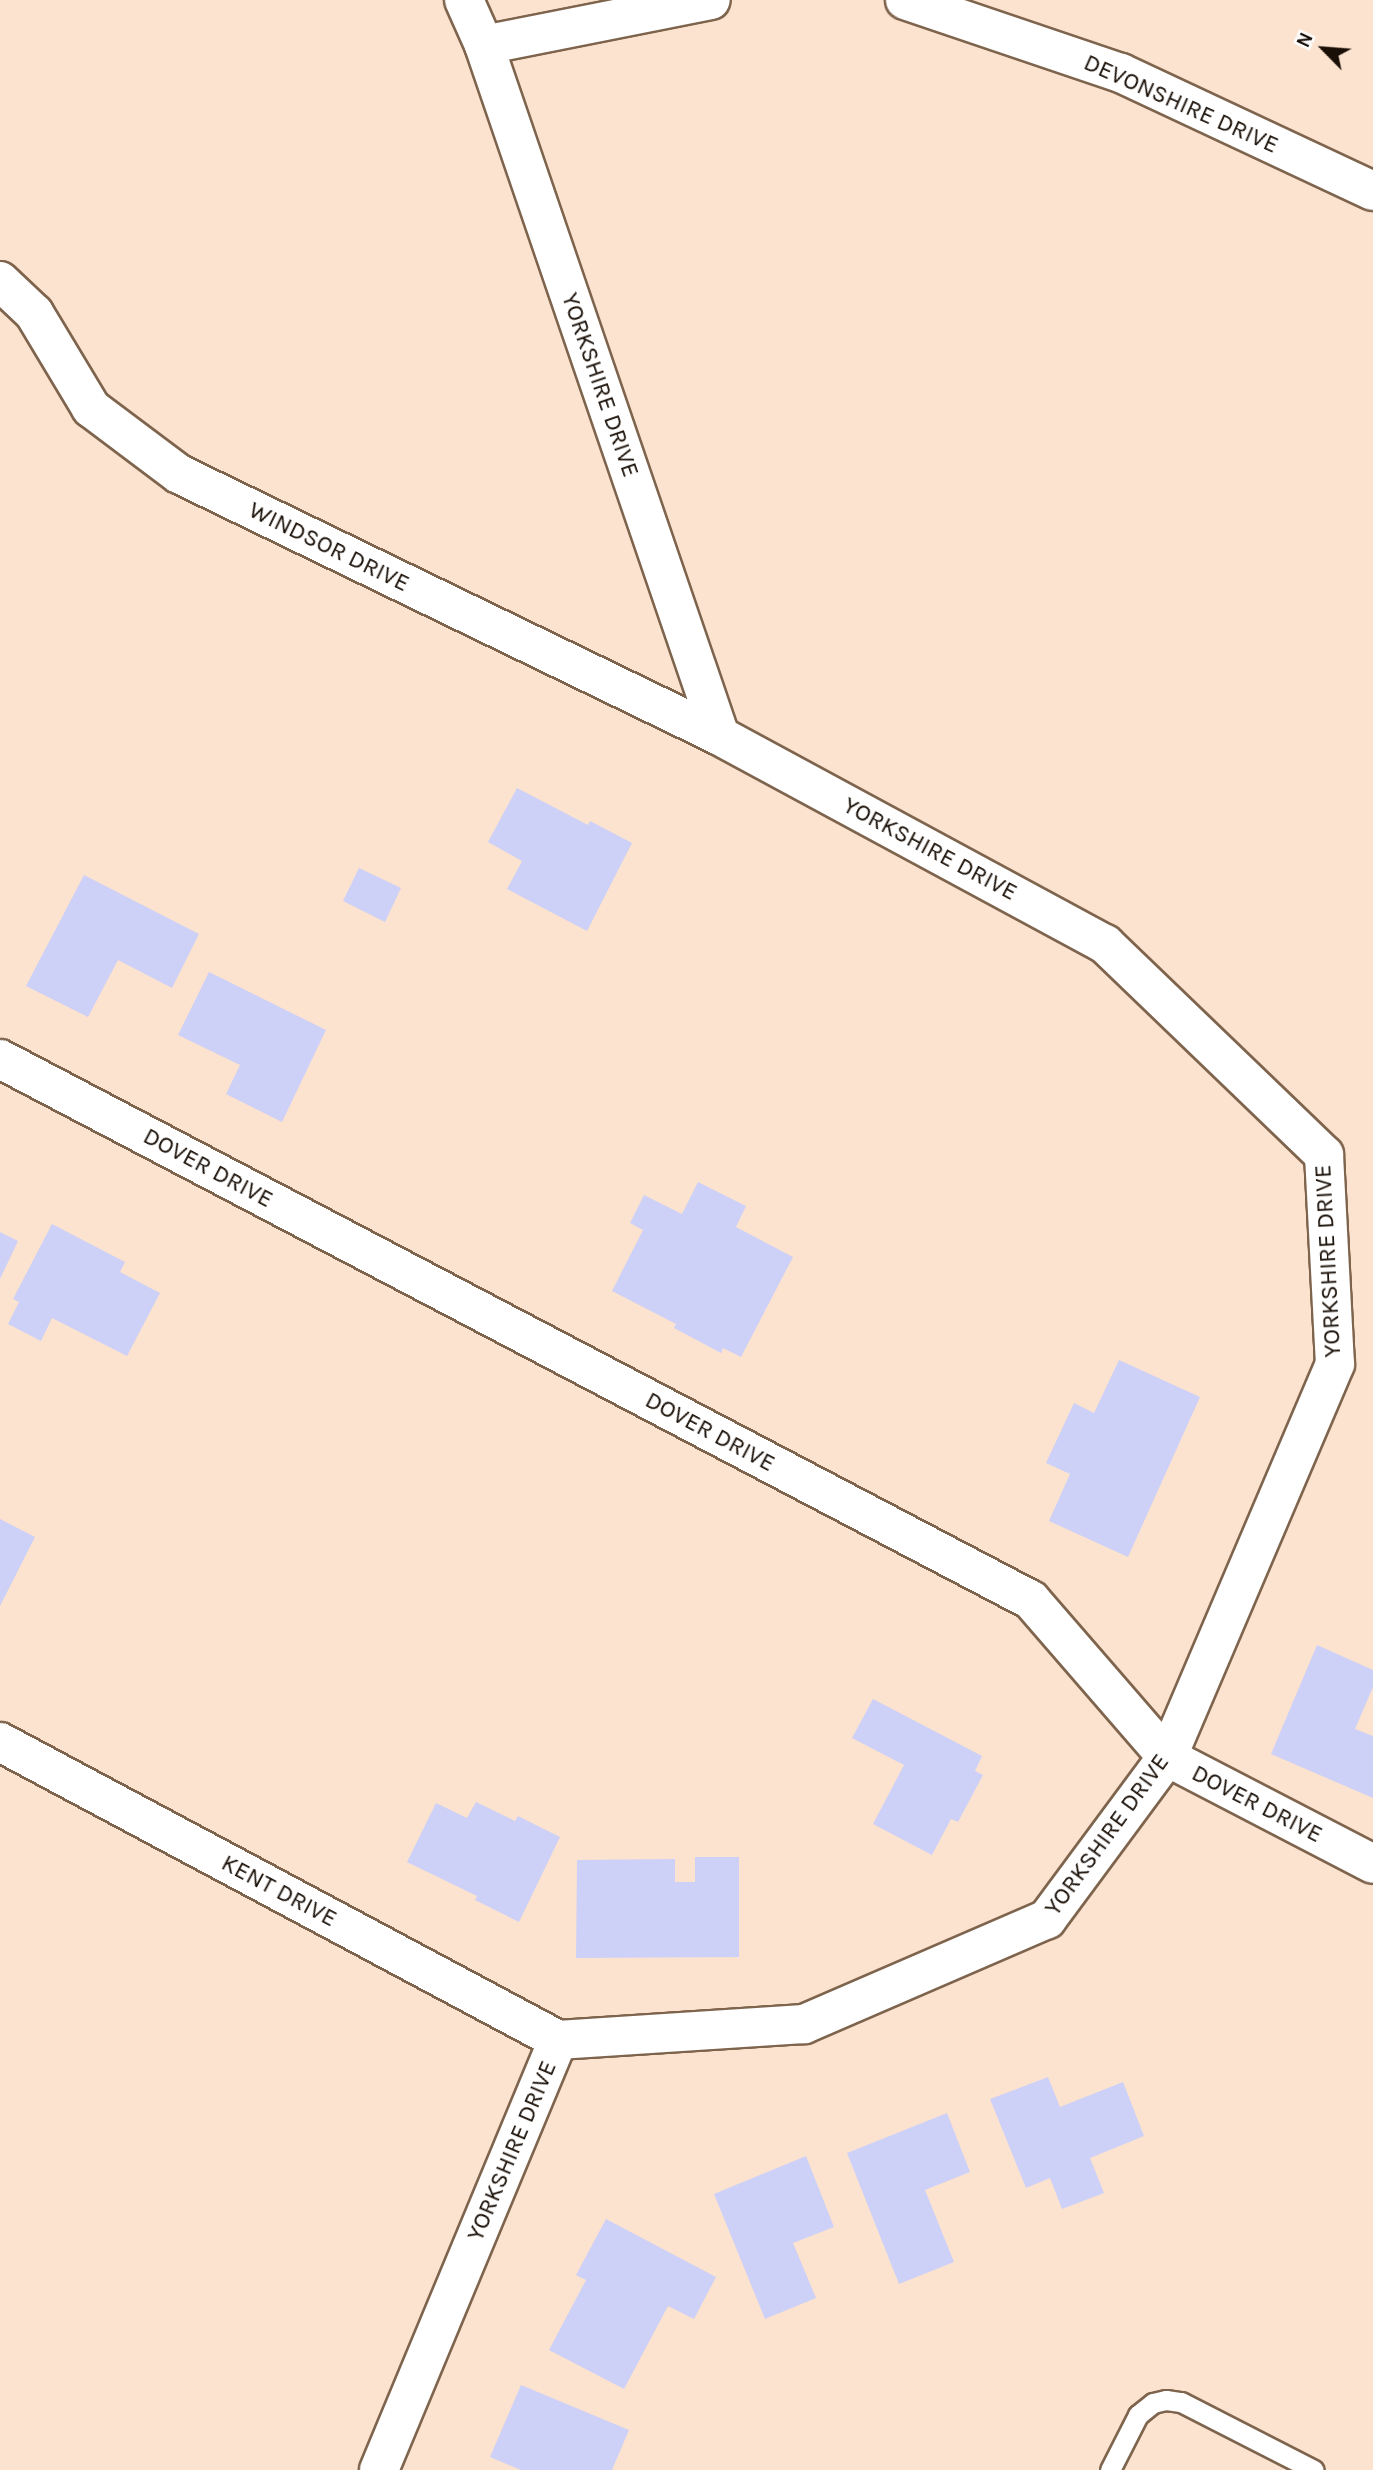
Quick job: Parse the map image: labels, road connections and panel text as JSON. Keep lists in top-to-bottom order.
{
  "streets": {
    "street": [
      "DEVONSHIRE DRIVE",
      "YORKSHIRE DRIVE",
      "WINDSOR DRIVE",
      "DOVER DRIVE",
      "KENT DRIVE"
    ]
  },
  "crossings": [
    ["YORKSHIRE DRIVE", "WINDSOR DRIVE"],
    ["YORKSHIRE DRIVE", "DOVER DRIVE"],
    ["YORKSHIRE DRIVE", "KENT DRIVE"]
  ],
  "north": "top left"
}
